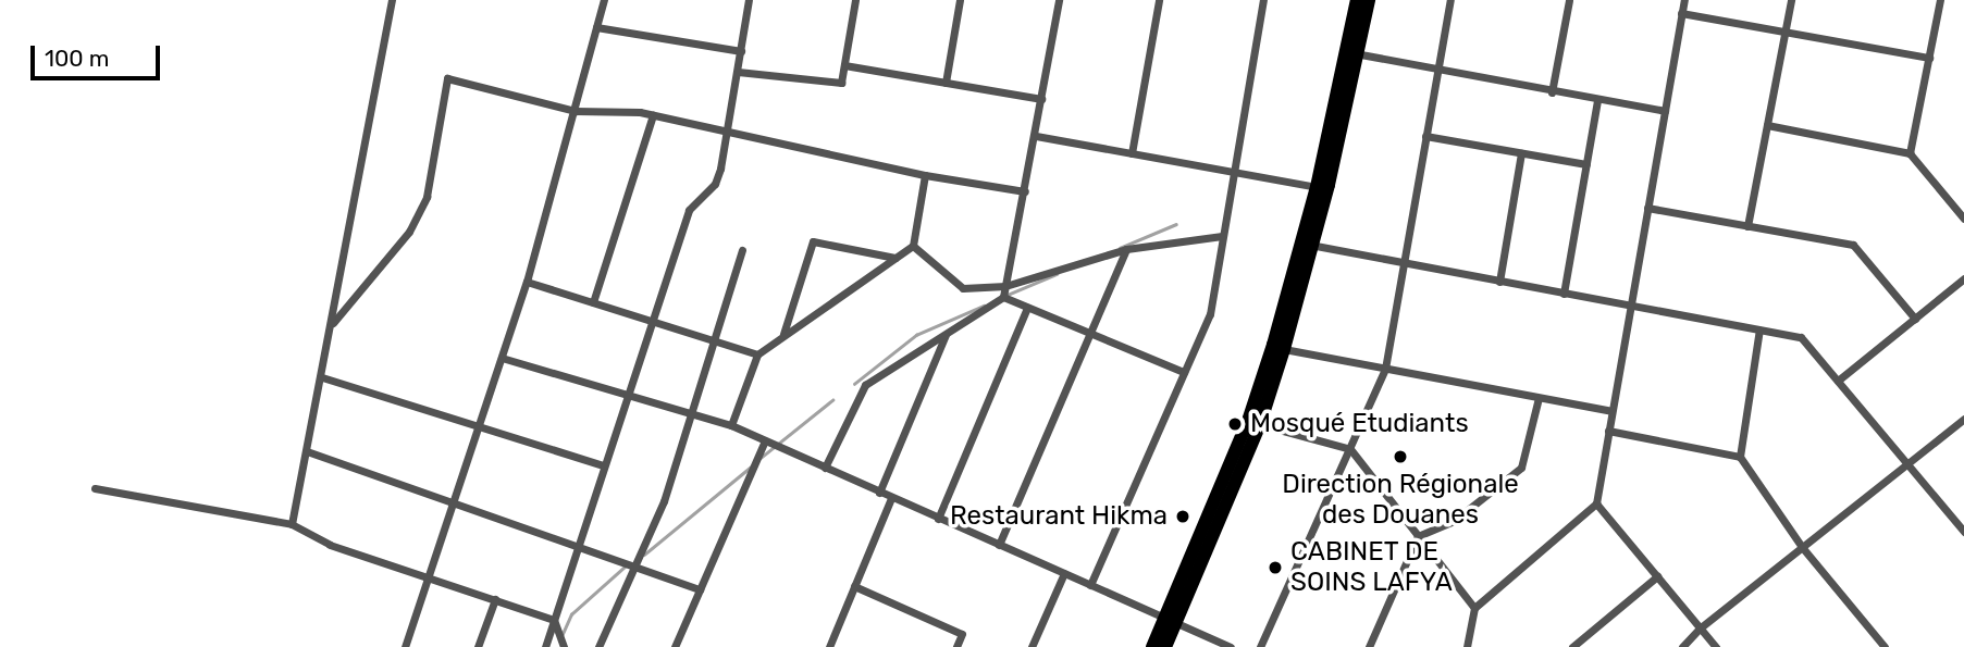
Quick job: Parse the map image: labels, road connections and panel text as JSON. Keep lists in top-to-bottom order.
{
  "places": [
    "Mosqué Etudiants",
    "Direction Régionale des Douanes",
    "Restaurant Hikma",
    "CABINET DE SOINS LAFYA"
  ],
  "scale_bar": "100 m"
}
